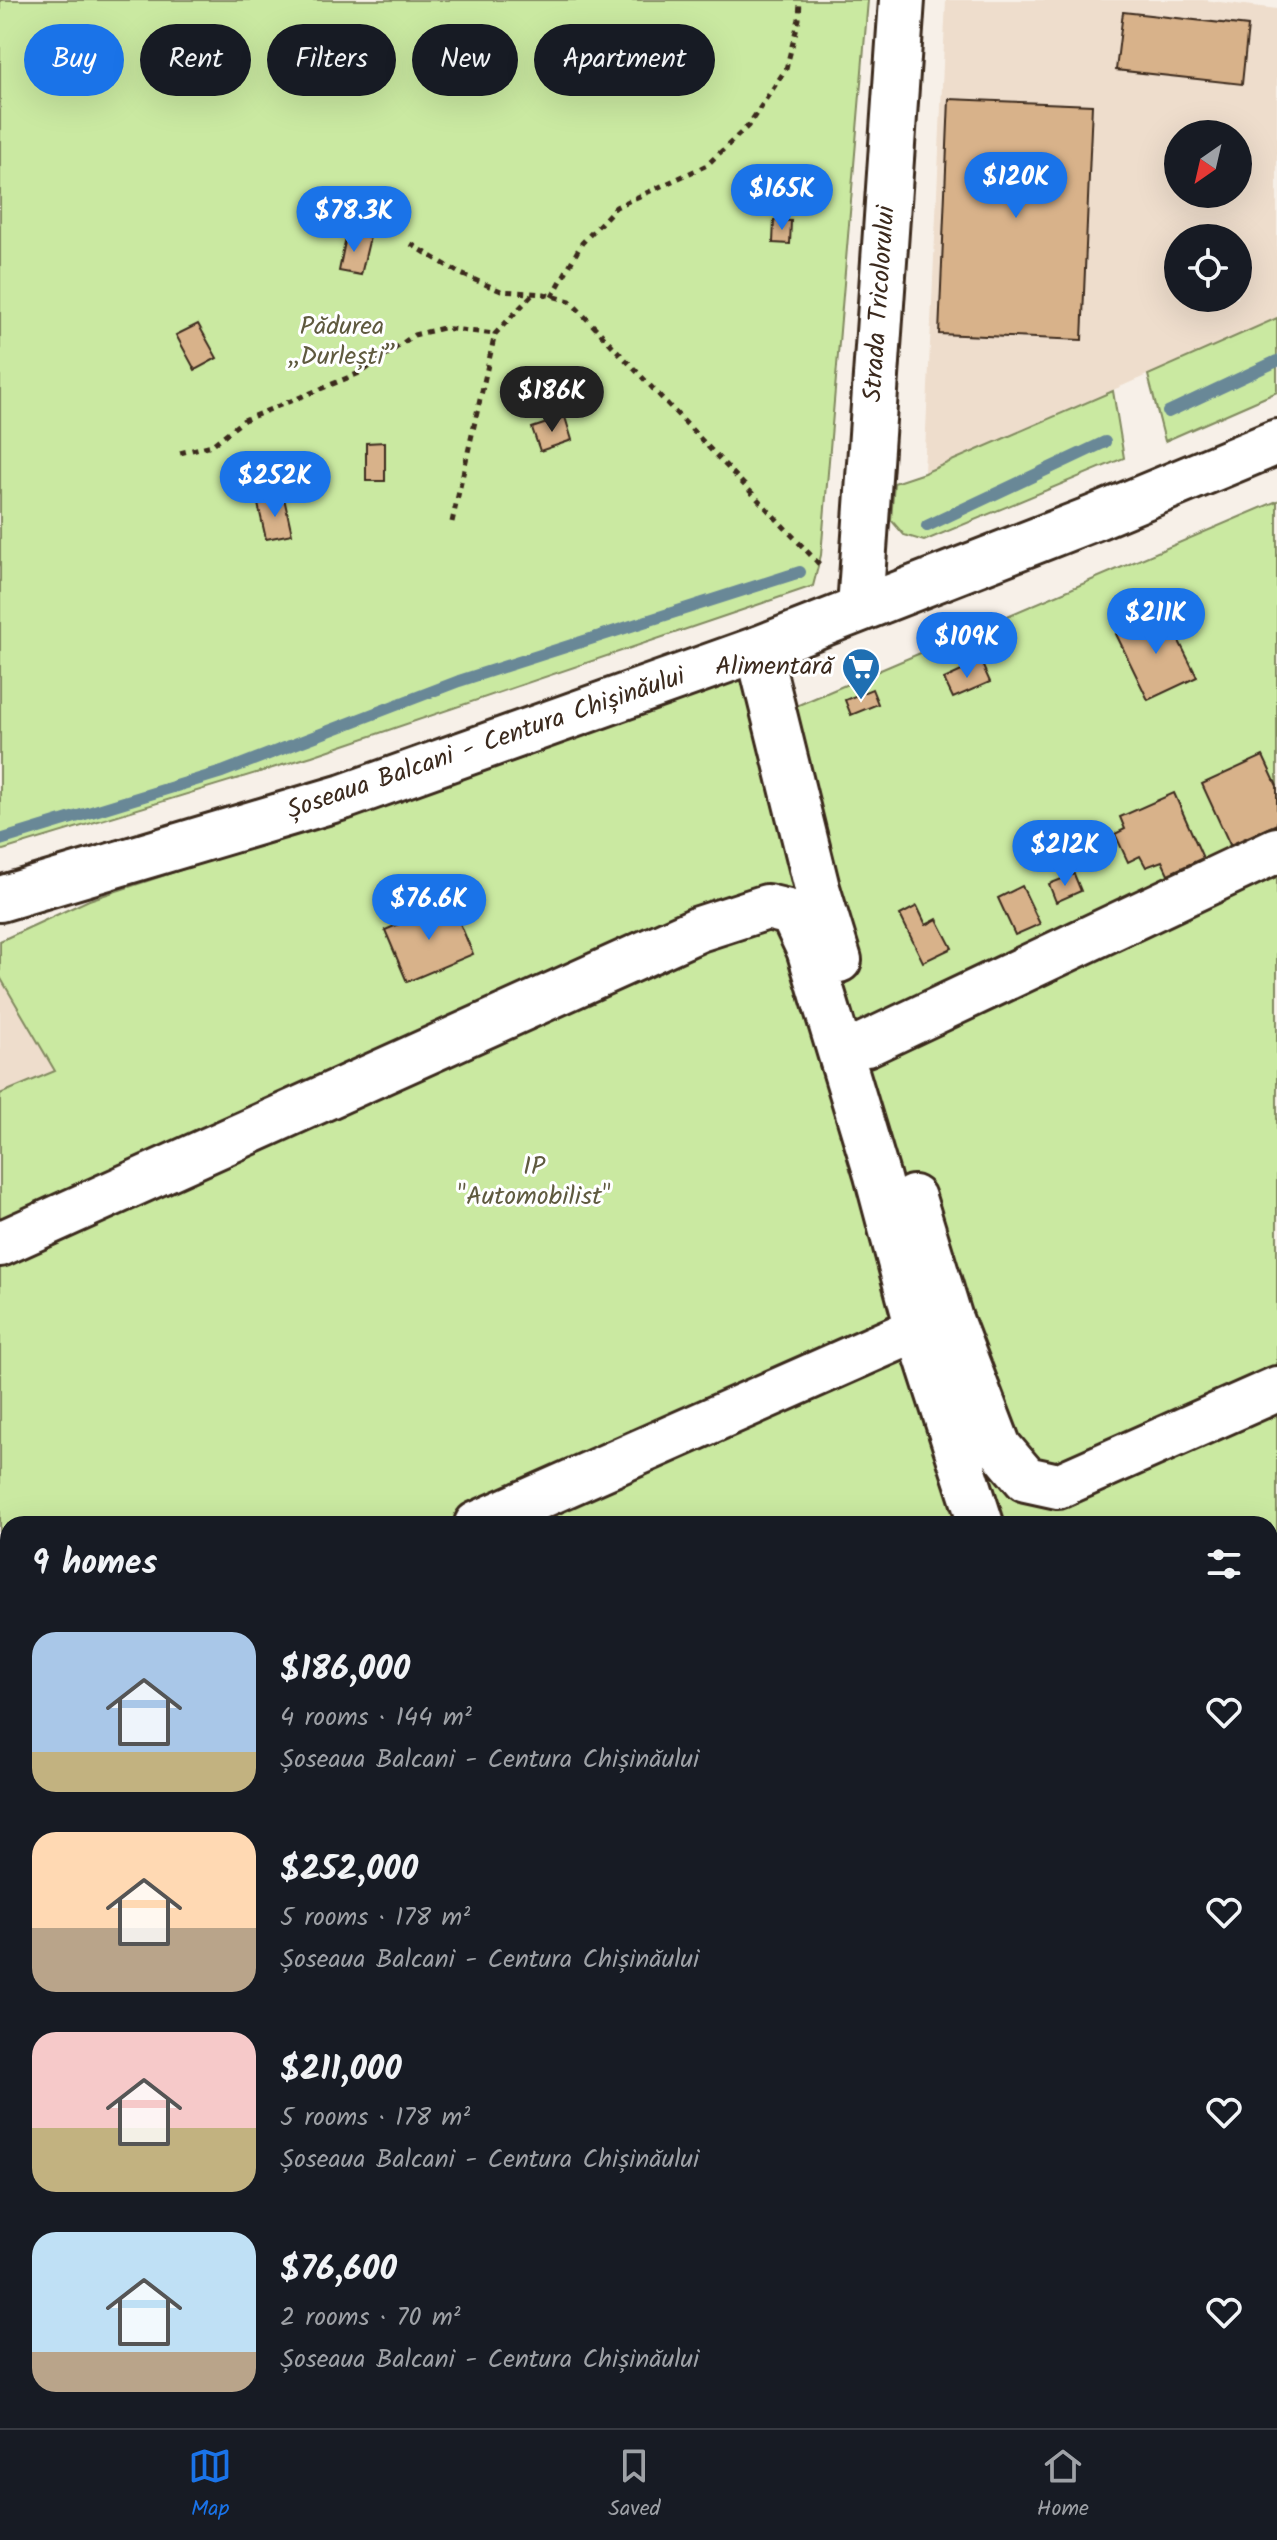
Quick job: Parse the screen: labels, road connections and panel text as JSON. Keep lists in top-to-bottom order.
{
  "streets": {
    "main road": ["Strada Tricolorului", "Șoseaua Balcani - Centura Chișinăului"]
  },
  "crossings": [
    ["Strada Tricolorului", "Șoseaua Balcani - Centura Chișinăului"]
  ],
  "parks": ["Pădurea „Durlești”", "IP \"Automobilist\""],
  "places": {
    "supermarket": ["Alimentară"]
  },
  "north": "bottom left",
  "page": {
    "chip": [
      "Buy",
      "Rent",
      "Filters",
      "New",
      "Apartment"
    ],
    "price": [
      "$120K",
      "$165K",
      "$78.3K",
      "$186K",
      "$252K",
      "$211K",
      "$109K",
      "$212K",
      "$76.6K"
    ],
    "heading": "9 homes",
    "list": [
      {
        "name": "$186,000",
        "note": "4 rooms · 144 m² · Șoseaua Balcani - Centura Chișinăului"
      },
      {
        "name": "$252,000",
        "note": "5 rooms · 178 m² · Șoseaua Balcani - Centura Chișinăului"
      },
      {
        "name": "$211,000",
        "note": "5 rooms · 178 m² · Șoseaua Balcani - Centura Chișinăului"
      },
      {
        "name": "$76,600",
        "note": "2 rooms · 70 m² · Șoseaua Balcani - Centura Chișinăului"
      }
    ],
    "tabs": ["Map", "Saved", "Home"]
  }
}
